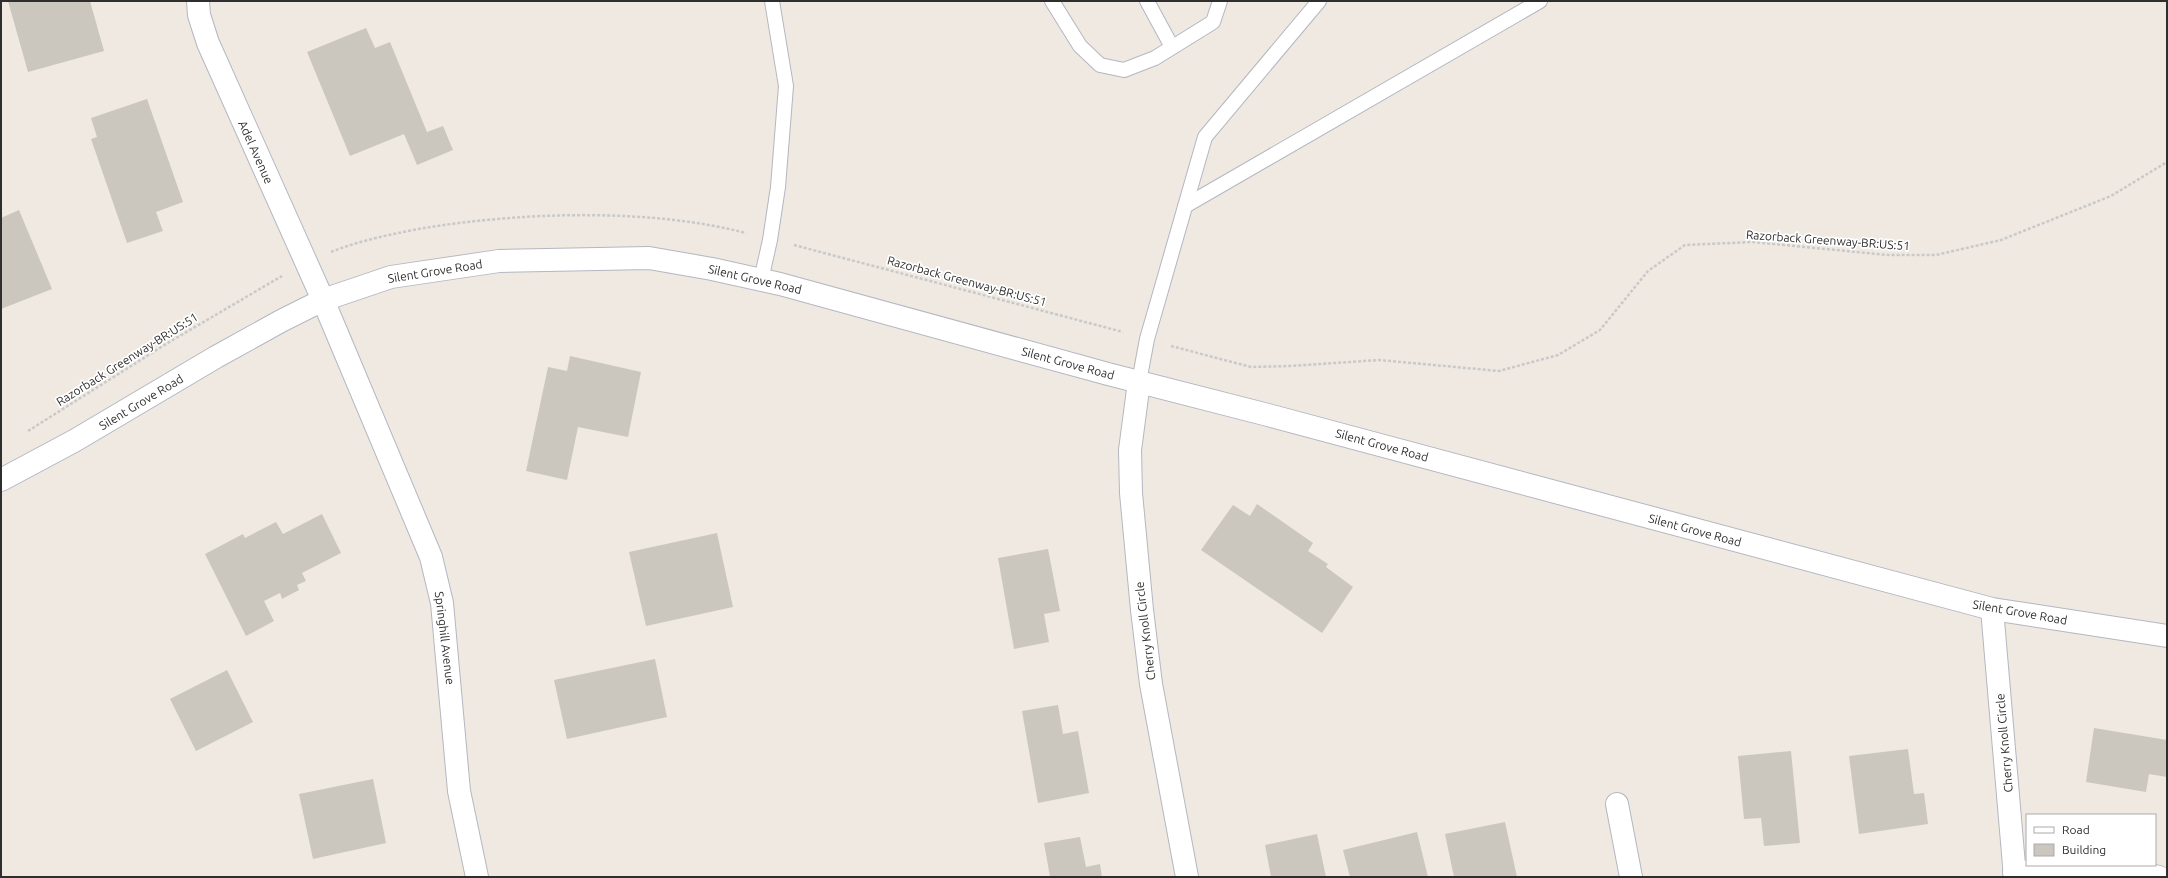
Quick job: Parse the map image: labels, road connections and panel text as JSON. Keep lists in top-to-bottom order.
{
  "streets": {
    "street": [
      "Adel Avenue",
      "Silent Grove Road",
      "Cherry Knoll Circle",
      "Springhill Avenue"
    ],
    "path": ["Razorback Greenway-BR:US:51"]
  },
  "crossings": [
    ["Adel Avenue", "Silent Grove Road"],
    ["Adel Avenue", "Springhill Avenue"],
    ["Silent Grove Road", "Cherry Knoll Circle"],
    ["Silent Grove Road", "Springhill Avenue"]
  ],
  "legend": ["Road", "Building"]
}
